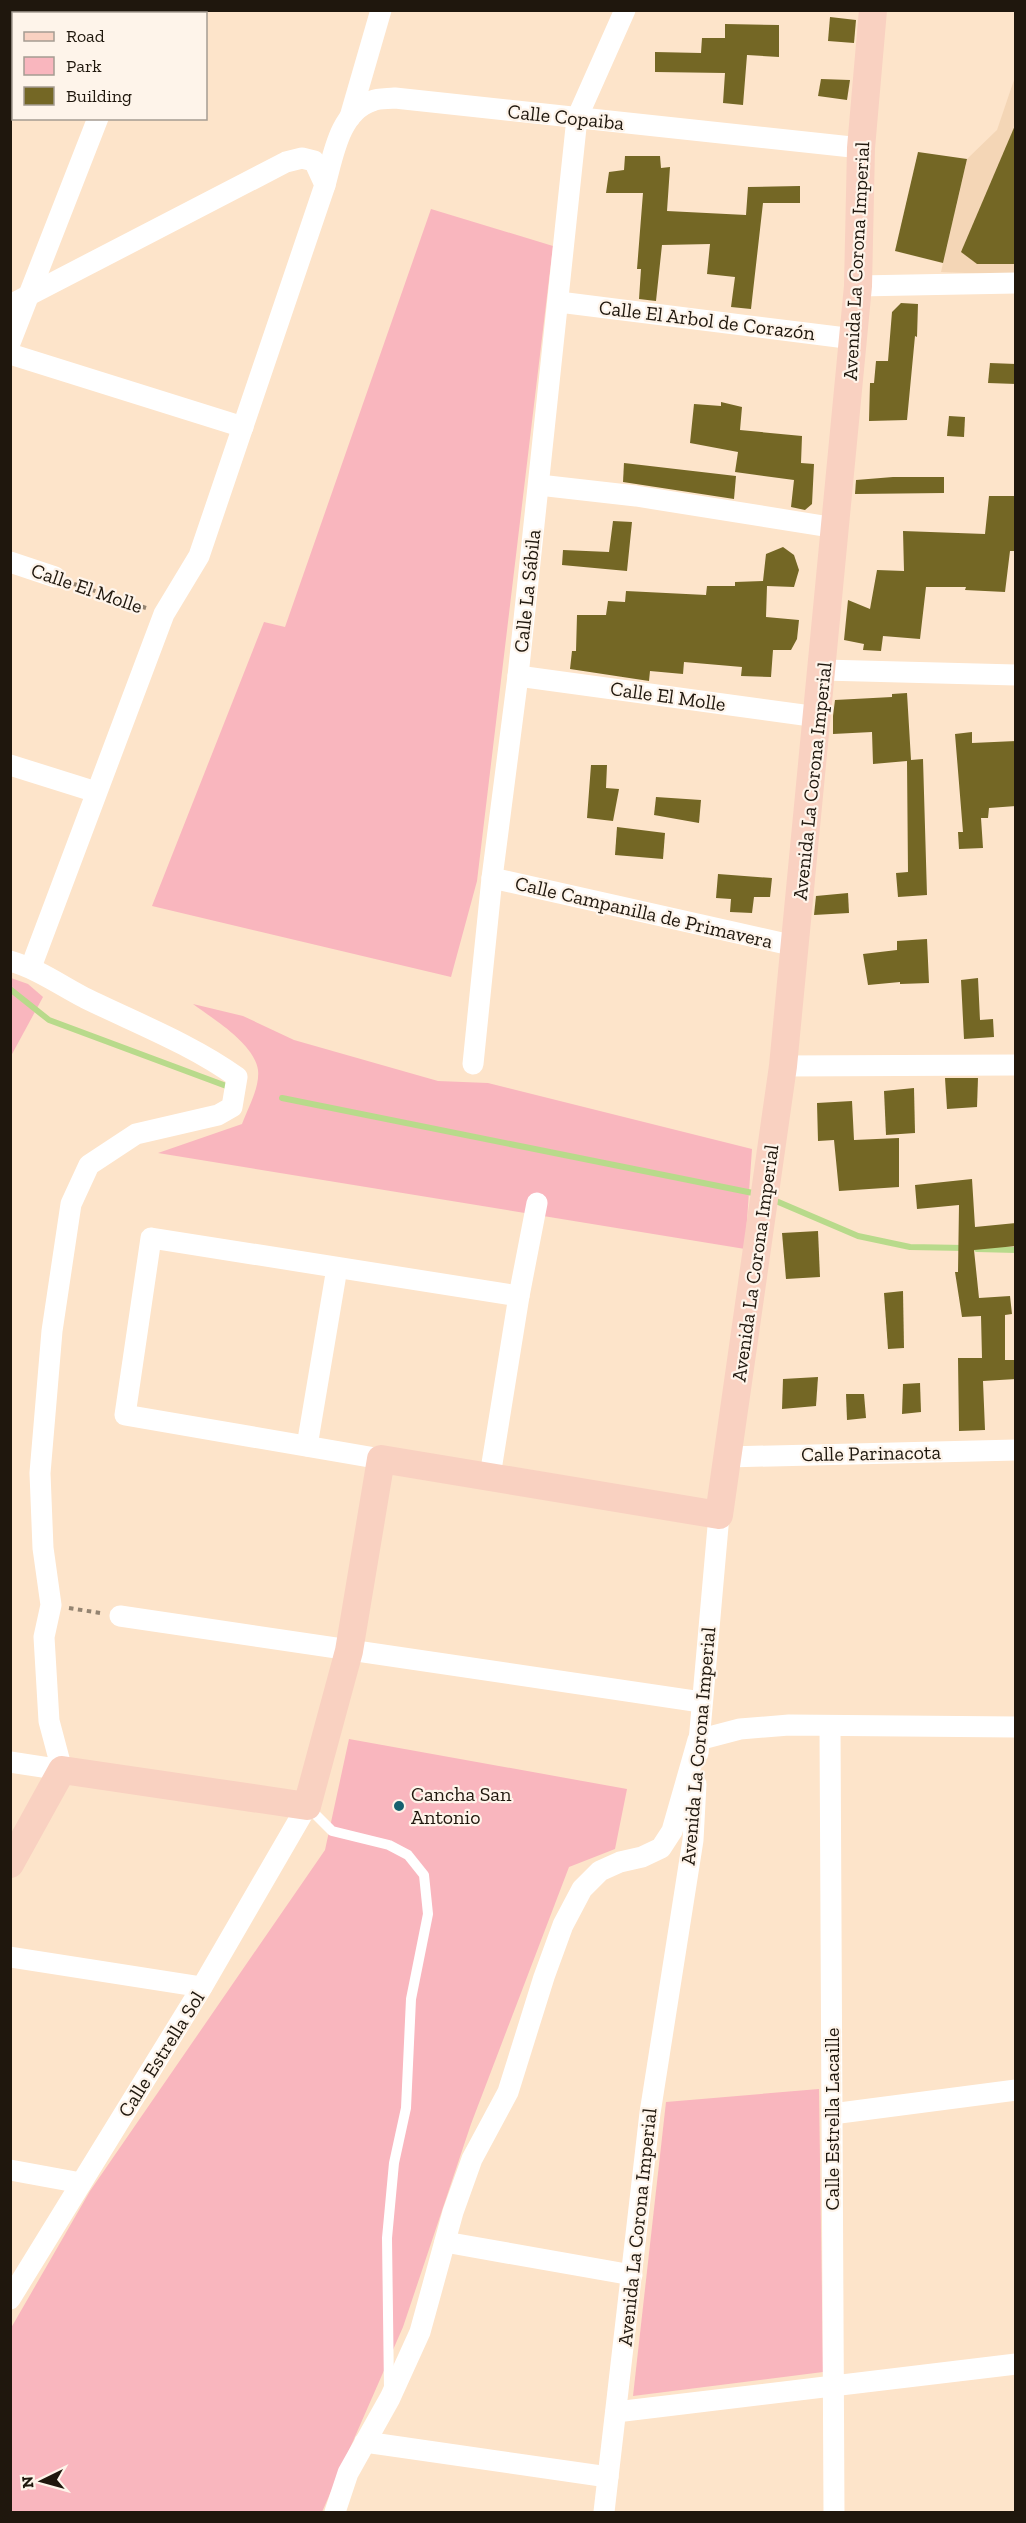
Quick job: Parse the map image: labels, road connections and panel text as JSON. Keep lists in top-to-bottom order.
{
  "streets": {
    "street": [
      "Calle Copaiba",
      "Avenida La Corona Imperial",
      "Calle El Arbol de Corazón",
      "Calle El Molle",
      "Calle La Sábila",
      "Calle Campanilla de Primavera",
      "Calle Parinacota",
      "Calle Estrella Sol",
      "Calle Estrella Lacaille"
    ]
  },
  "crossings": [
    ["Calle Copaiba", "Avenida La Corona Imperial"],
    ["Calle Copaiba", "Calle La Sábila"],
    ["Avenida La Corona Imperial", "Calle El Arbol de Corazón"],
    ["Avenida La Corona Imperial", "Calle El Molle"],
    ["Avenida La Corona Imperial", "Calle Campanilla de Primavera"],
    ["Avenida La Corona Imperial", "Calle Parinacota"],
    ["Calle El Arbol de Corazón", "Calle La Sábila"],
    ["Calle El Molle", "Calle La Sábila"],
    ["Calle La Sábila", "Calle Campanilla de Primavera"]
  ],
  "places": ["Cancha San Antonio"],
  "legend": ["Road", "Park", "Building"],
  "north": "left"
}
